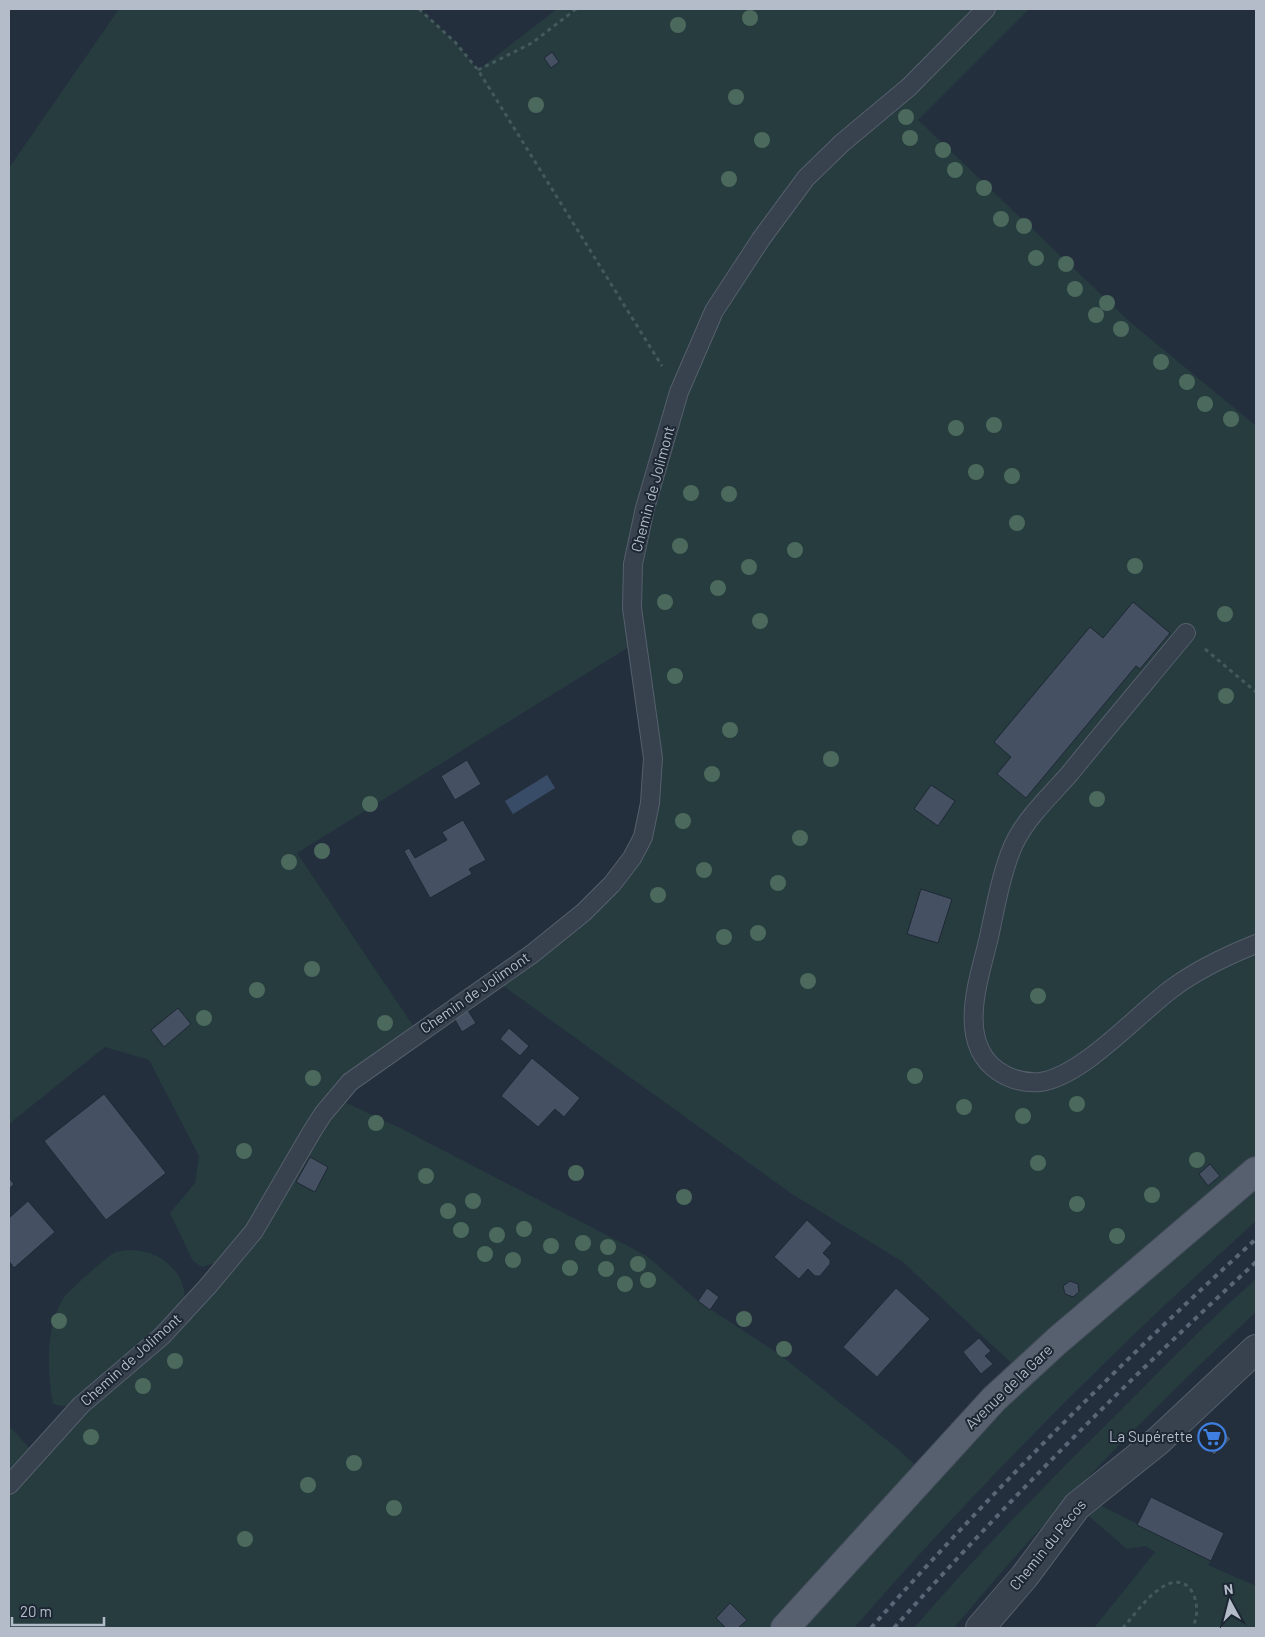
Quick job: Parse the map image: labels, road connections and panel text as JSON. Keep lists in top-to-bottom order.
{
  "streets": {
    "main road": ["Avenue de la Gare"],
    "street": ["Chemin du Pécos"],
    "lane": ["Chemin de Jolimont"]
  },
  "places": {
    "supermarket": ["La Supérette"]
  },
  "scale_bar": "20 m",
  "north": "top"
}
